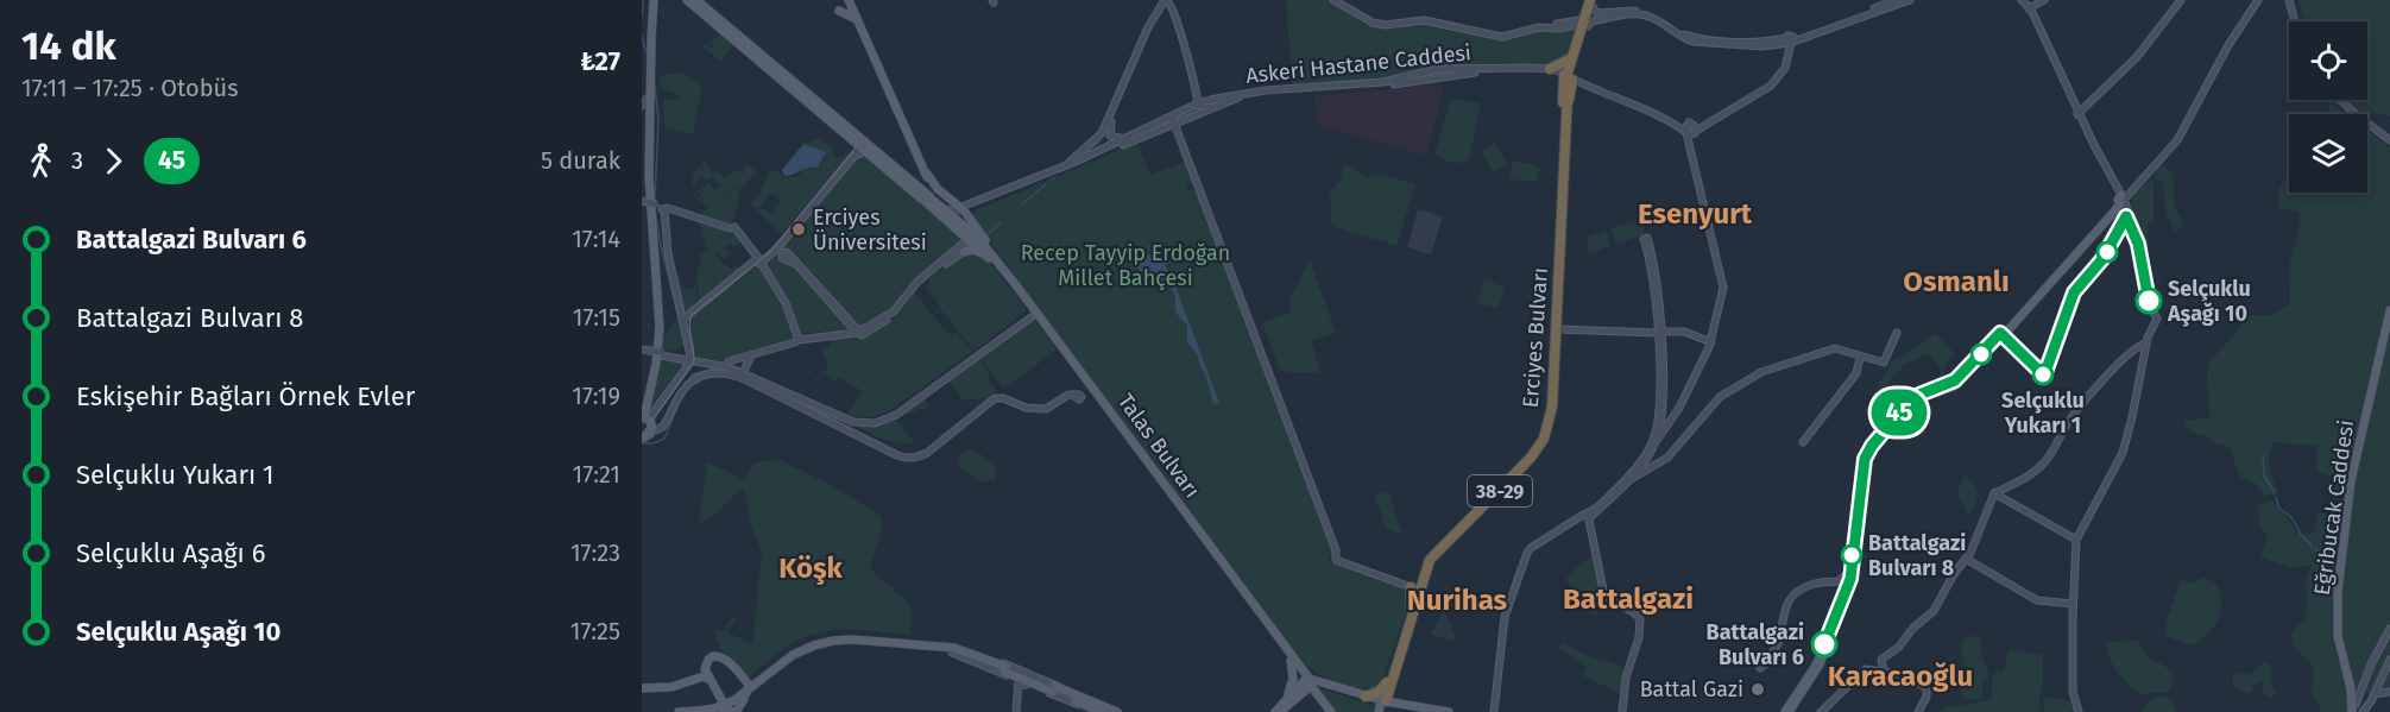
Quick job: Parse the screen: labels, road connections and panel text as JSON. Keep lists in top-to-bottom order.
{
  "streets": {
    "highway": ["Erciyes Bulvarı", "38-29"],
    "main road": ["Talas Bulvarı", "Eğribucak Caddesi"],
    "street": ["Askeri Hastane Caddesi"]
  },
  "crossings": [
    ["Askeri Hastane Caddesi", "Erciyes Bulvarı"]
  ],
  "districts": [
    "Esenyurt",
    "Osmanlı",
    "Köşk",
    "Battalgazi",
    "Nurihas",
    "Karacaoğlu"
  ],
  "parks": ["Recep Tayyip Erdoğan Millet Bahçesi"],
  "places": [
    "Erciyes Üniversitesi",
    "Selçuklu Aşağı 10",
    "Selçuklu Yukarı 1",
    "Battalgazi Bulvarı 8",
    "Battalgazi Bulvarı 6",
    "Battal Gazi"
  ],
  "lines": ["bus line 45"],
  "page": {
    "heading": ["14 dk", "17:11 – 17:25 · Otobüs", "₺27"],
    "on_map": "45",
    "legs": ["3", "45", "5 durak"],
    "list": [
      {
        "name": "Battalgazi Bulvarı 6",
        "value": "17:14"
      },
      {
        "name": "Battalgazi Bulvarı 8",
        "value": "17:15"
      },
      {
        "name": "Eskişehir Bağları Örnek Evler",
        "value": "17:19"
      },
      {
        "name": "Selçuklu Yukarı 1",
        "value": "17:21"
      },
      {
        "name": "Selçuklu Aşağı 6",
        "value": "17:23"
      },
      {
        "name": "Selçuklu Aşağı 10",
        "value": "17:25"
      }
    ]
  }
}
